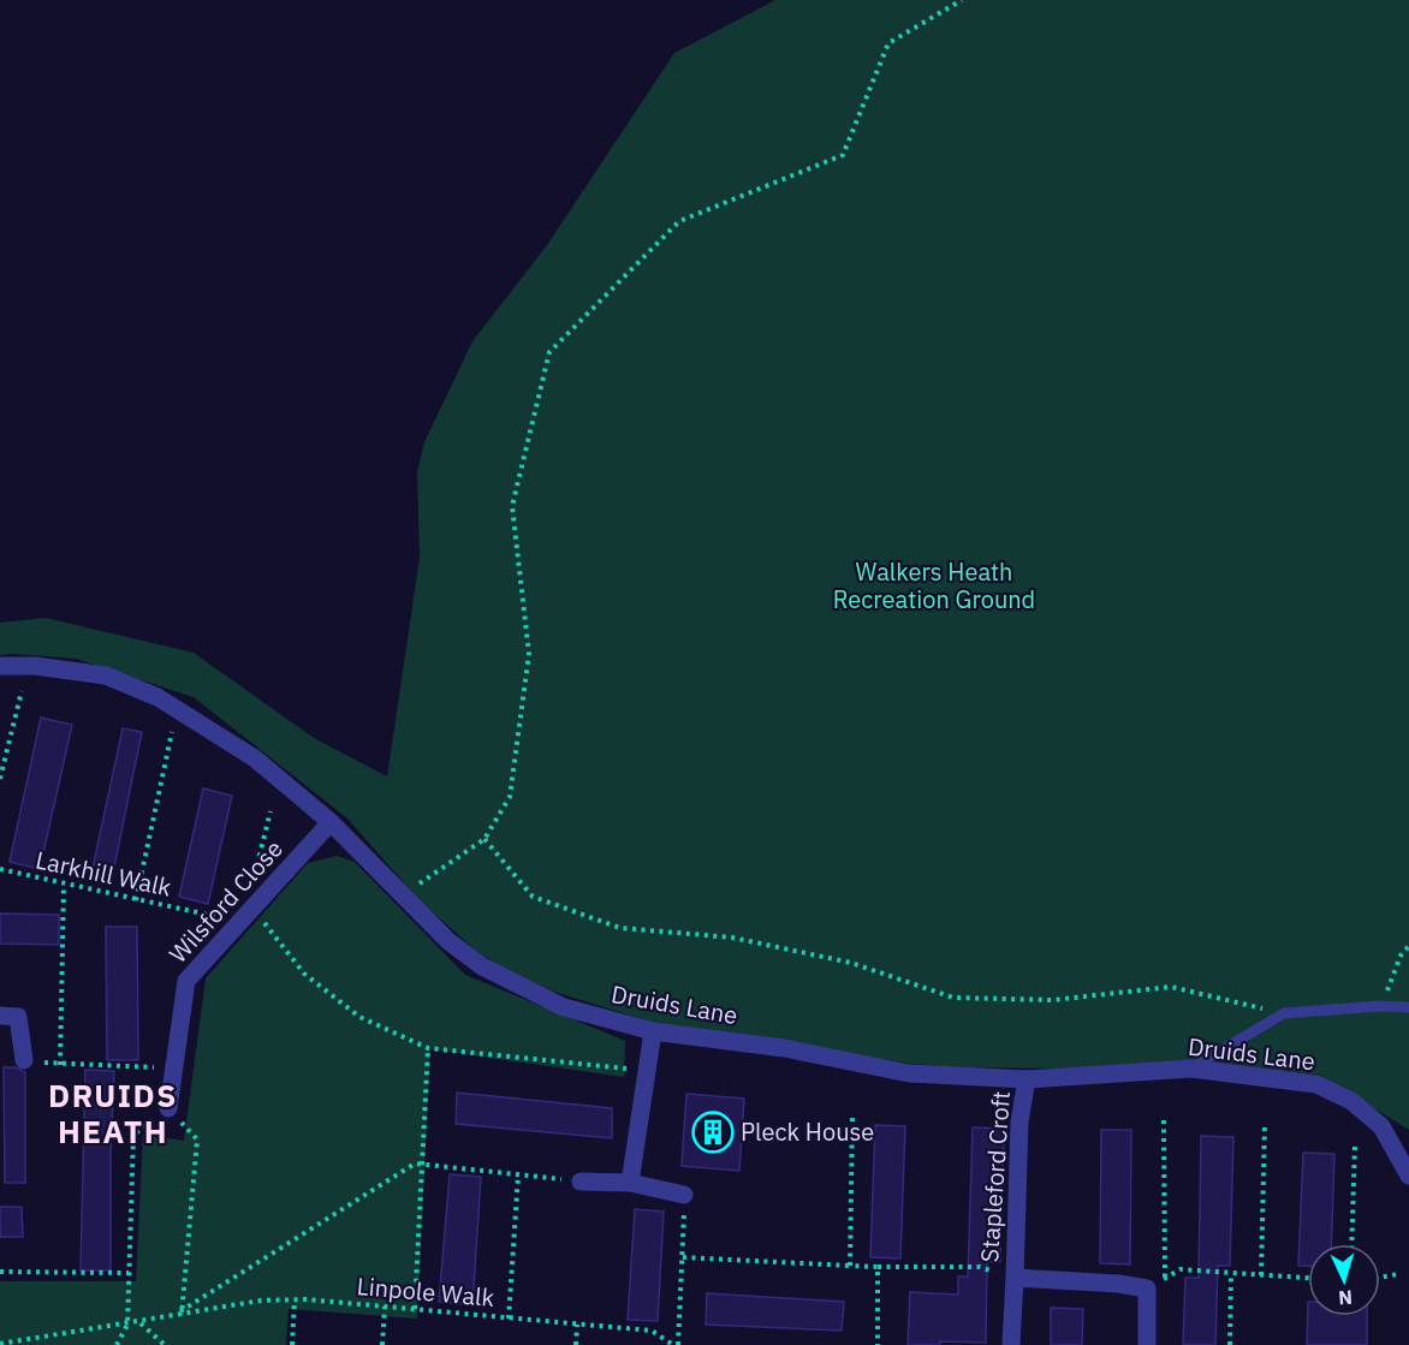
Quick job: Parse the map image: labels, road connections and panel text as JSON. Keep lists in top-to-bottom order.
{
  "streets": {
    "street": ["Wilsford Close", "Druids Lane", "Stapleford Croft"],
    "path": ["Larkhill Walk", "Linpole Walk"]
  },
  "crossings": [
    ["Larkhill Walk", "Wilsford Close"],
    ["Wilsford Close", "Druids Lane"],
    ["Druids Lane", "Stapleford Croft"]
  ],
  "districts": ["DRUIDS HEATH"],
  "parks": ["Walkers Heath Recreation Ground"],
  "places": {
    "building": ["Pleck House"]
  },
  "north": "bottom"
}
